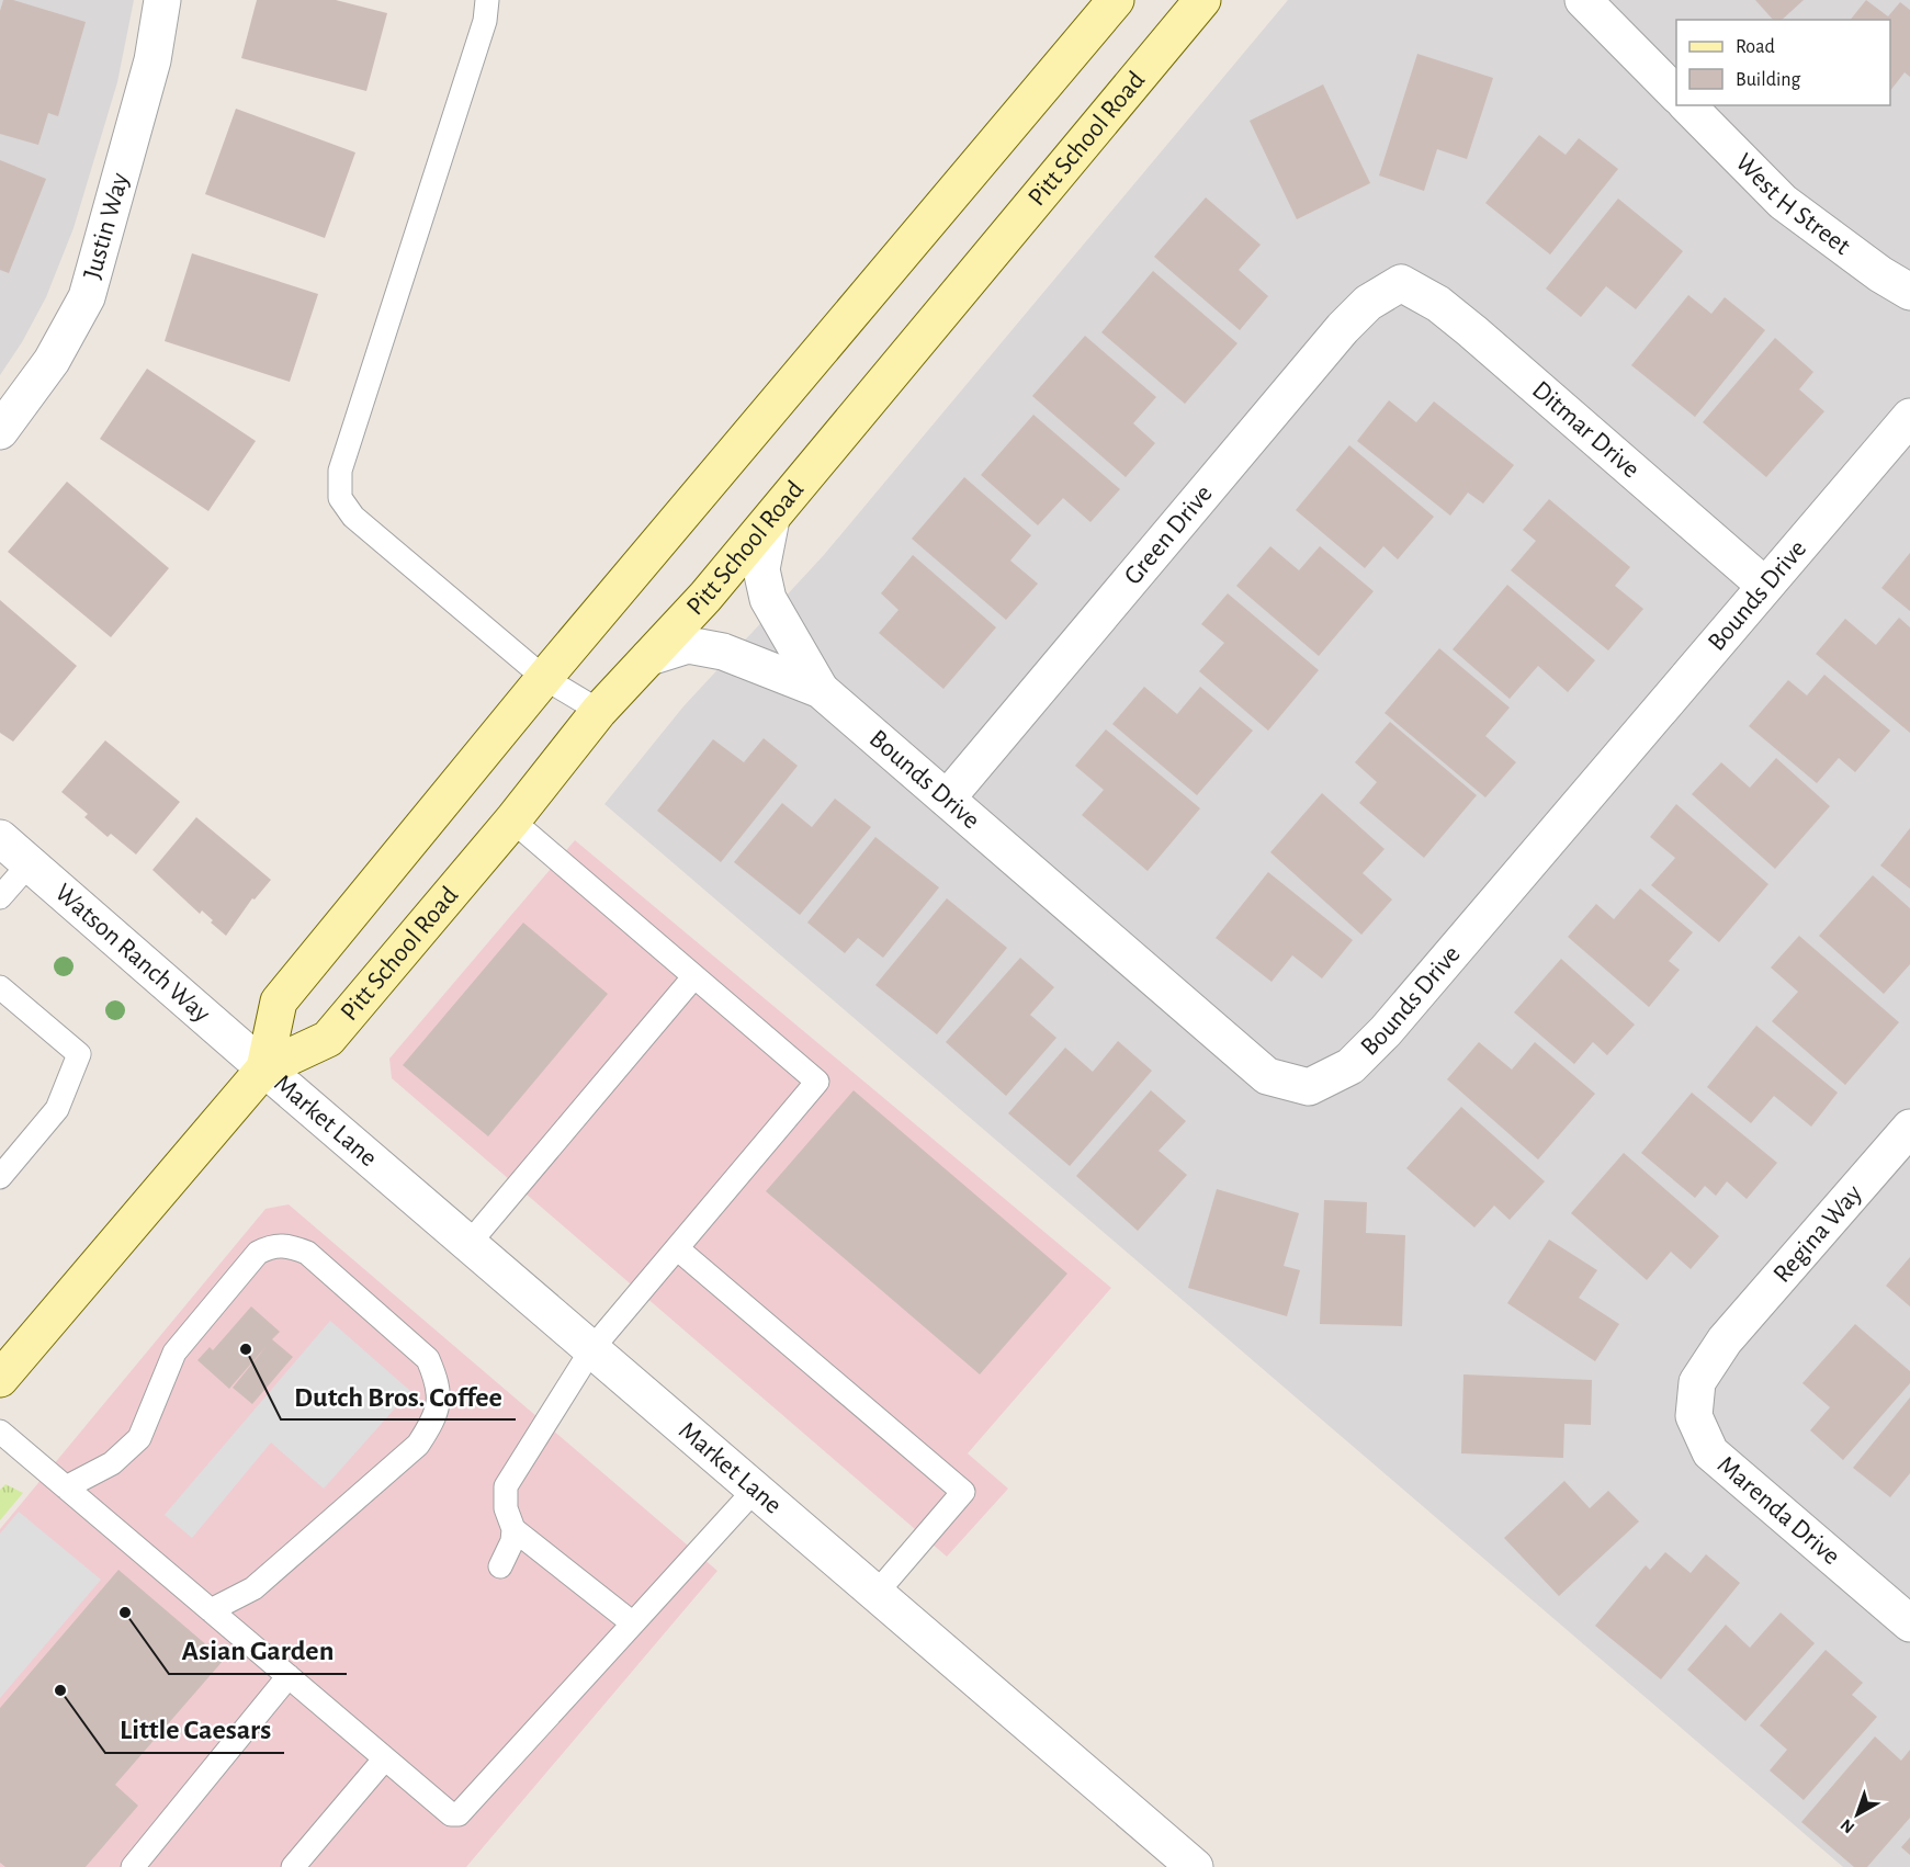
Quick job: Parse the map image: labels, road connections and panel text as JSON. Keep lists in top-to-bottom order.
{
  "streets": {
    "main road": ["Pitt School Road"],
    "street": [
      "West H Street",
      "Justin Way",
      "Ditmar Drive",
      "Green Drive",
      "Bounds Drive",
      "Watson Ranch Way",
      "Market Lane",
      "Regina Way",
      "Marenda Drive"
    ]
  },
  "crossings": [
    ["Pitt School Road", "Bounds Drive"],
    ["Pitt School Road", "Watson Ranch Way"],
    ["Pitt School Road", "Market Lane"],
    ["Ditmar Drive", "Green Drive"],
    ["Ditmar Drive", "Bounds Drive"],
    ["Green Drive", "Bounds Drive"],
    ["Watson Ranch Way", "Market Lane"],
    ["Regina Way", "Marenda Drive"]
  ],
  "places": ["Dutch Bros. Coffee", "Asian Garden", "Little Caesars"],
  "legend": ["Road", "Building"],
  "north": "bottom left"
}
